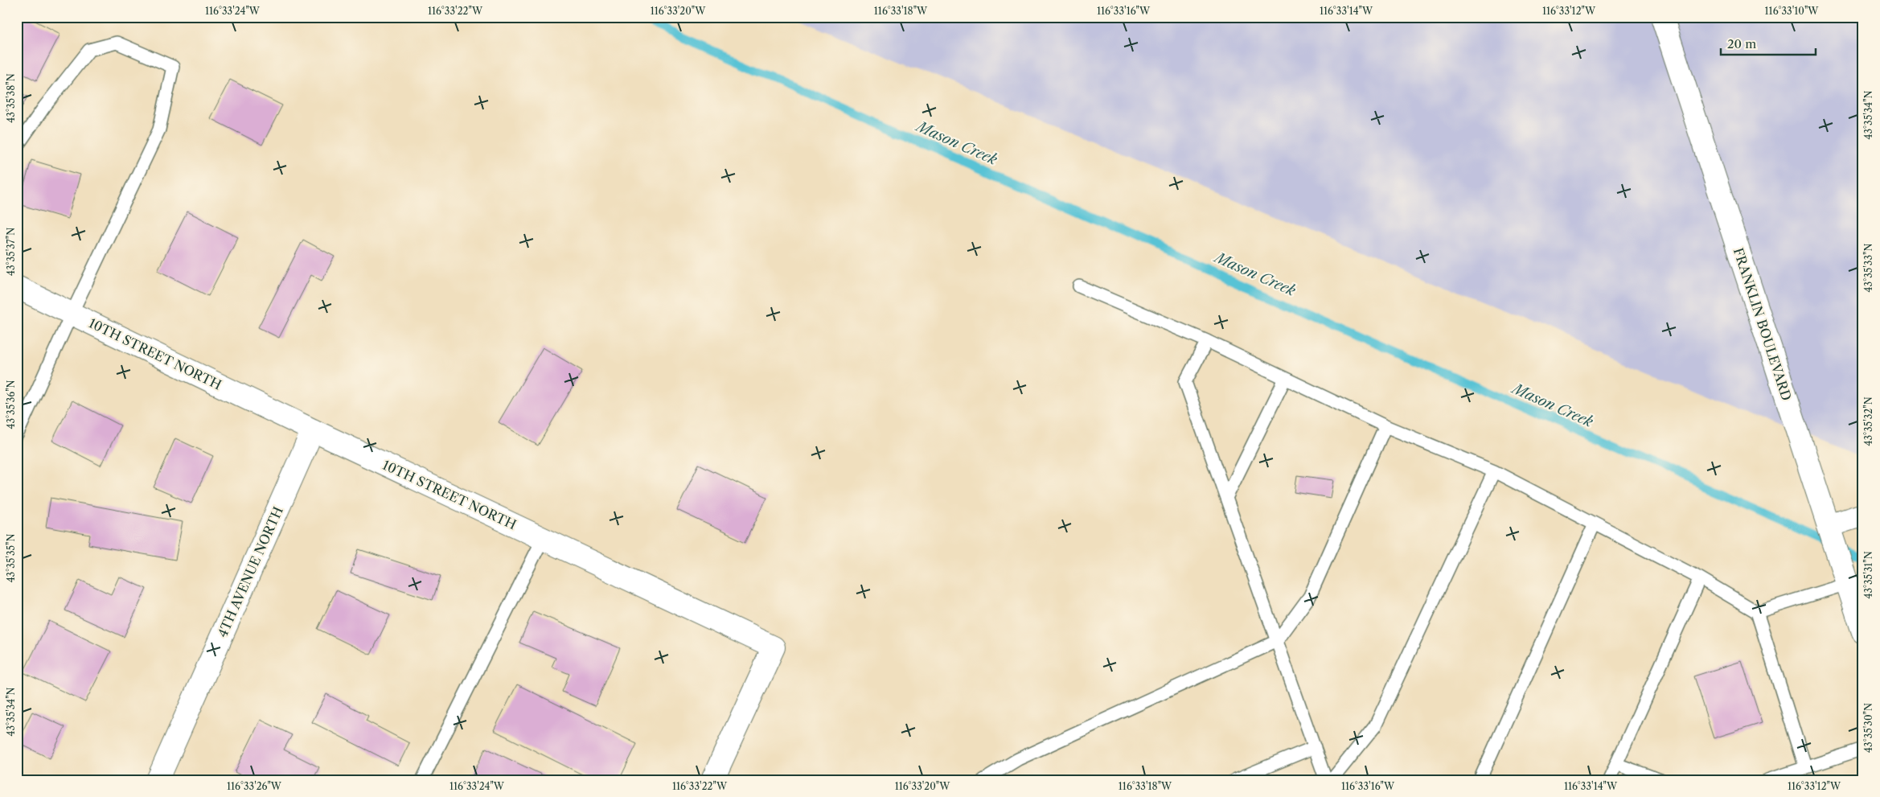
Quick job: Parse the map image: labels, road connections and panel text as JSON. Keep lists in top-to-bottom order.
{
  "streets": {
    "street": ["FRANKLIN BOULEVARD", "10TH STREET NORTH", "4TH AVENUE NORTH"]
  },
  "crossings": [
    ["10TH STREET NORTH", "4TH AVENUE NORTH"]
  ],
  "water": ["Mason Creek"],
  "scale_bar": "20 m",
  "coordinates": [
    "116°33'24\"W",
    "116°33'22\"W",
    "116°33'20\"W",
    "116°33'18\"W",
    "116°33'16\"W",
    "116°33'14\"W",
    "116°33'12\"W",
    "116°33'10\"W",
    "43°35'38\"N",
    "43°35'34\"N",
    "43°35'37\"N",
    "43°35'33\"N",
    "43°35'36\"N",
    "43°35'32\"N",
    "43°35'35\"N",
    "43°35'31\"N",
    "43°35'30\"N",
    "116°33'26\"W"
  ]
}
